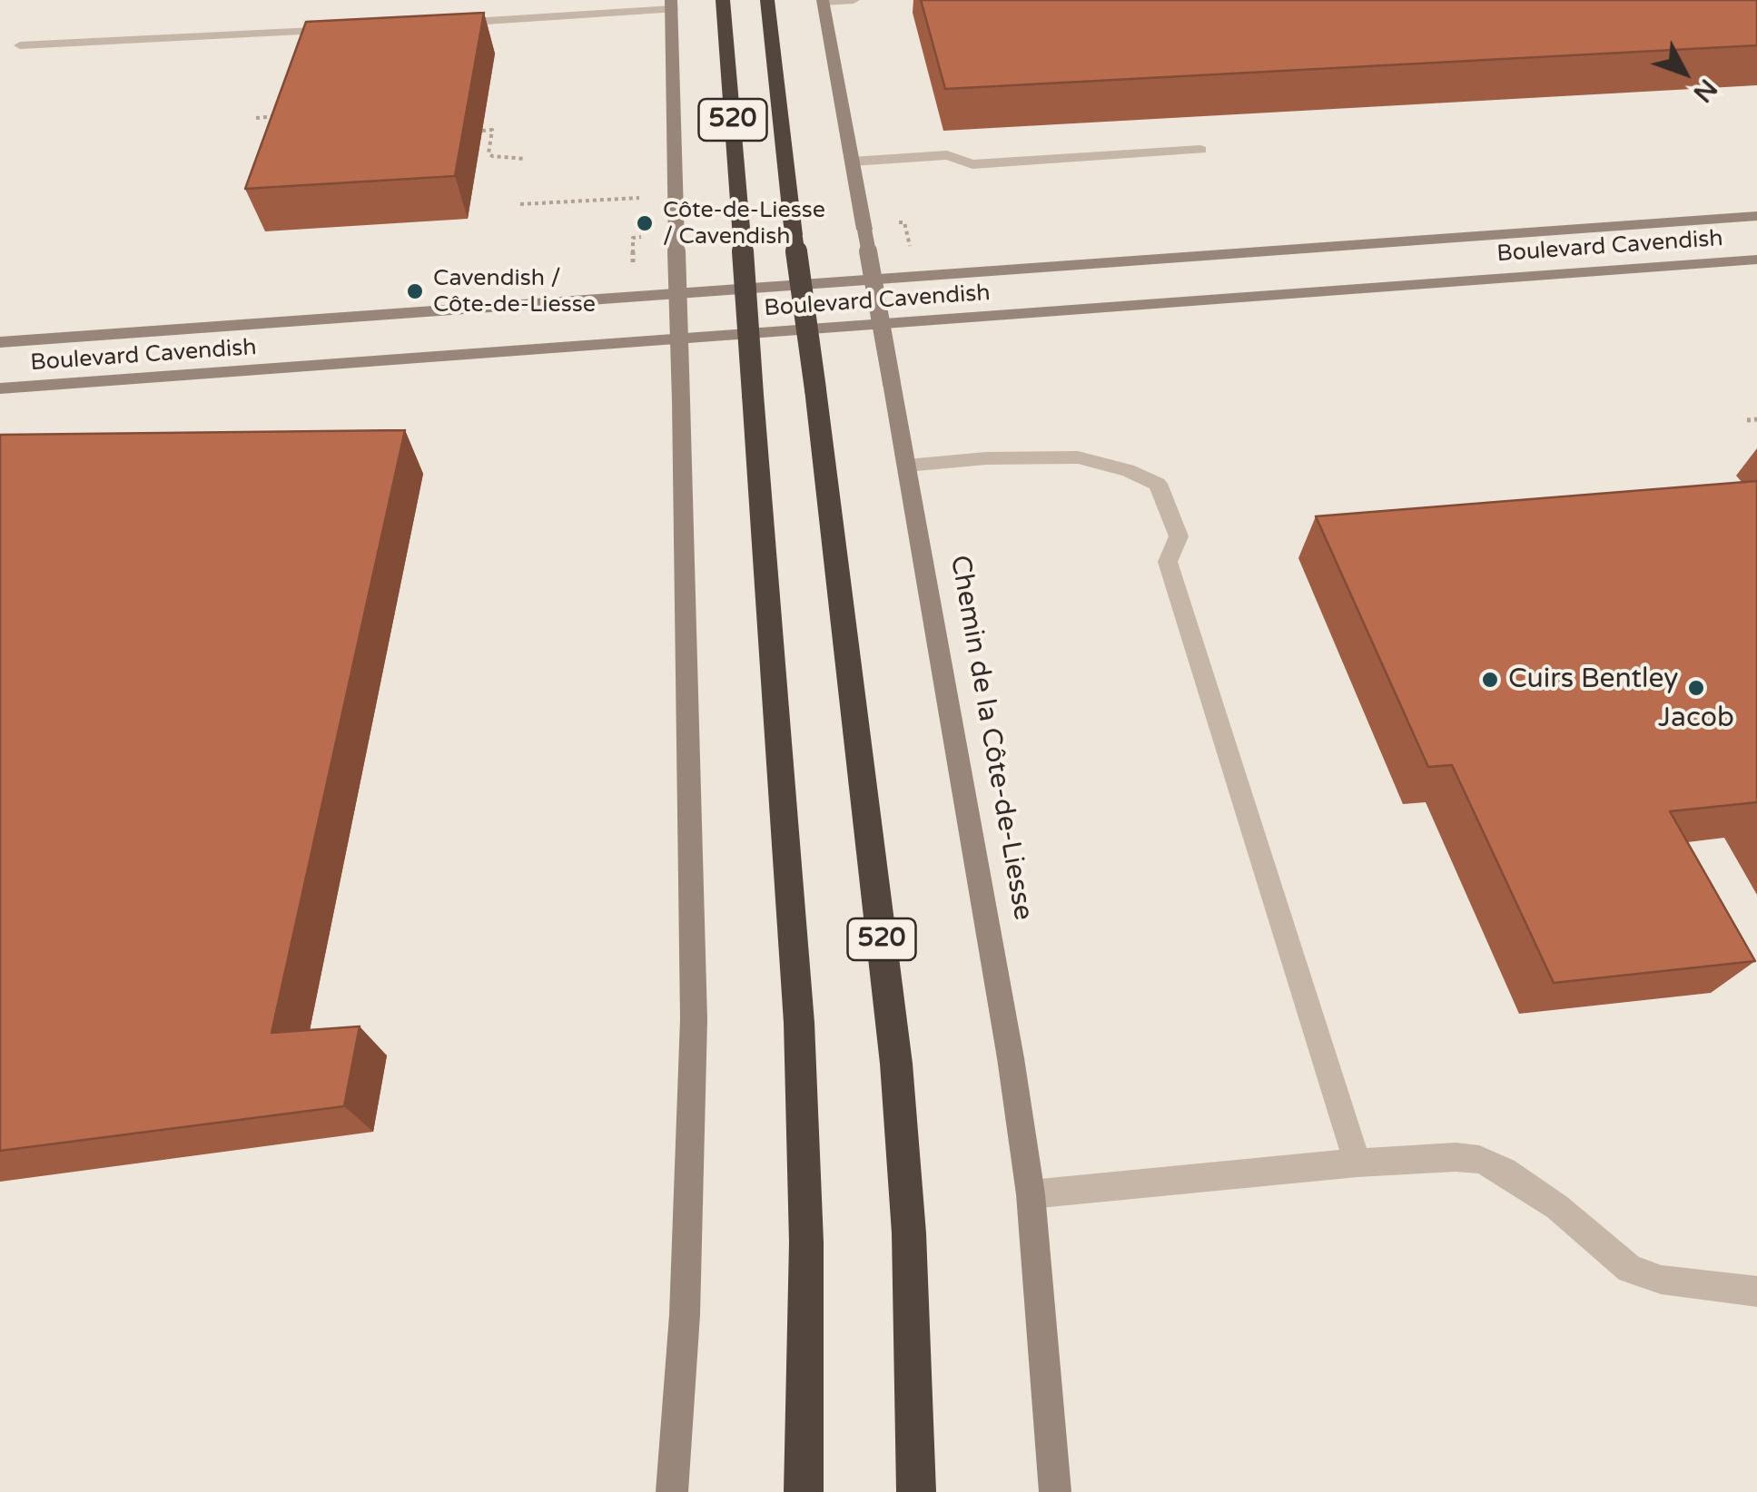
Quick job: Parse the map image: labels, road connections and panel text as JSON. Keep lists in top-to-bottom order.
{
  "streets": {
    "highway": ["520"],
    "main road": ["Boulevard Cavendish", "Chemin de la Côte-de-Liesse"]
  },
  "places": [
    "Côte-de-Liesse / Cavendish",
    "Cavendish / Côte-de-Liesse",
    "Cuirs Bentley",
    "Jacob"
  ],
  "north": "bottom right"
}
